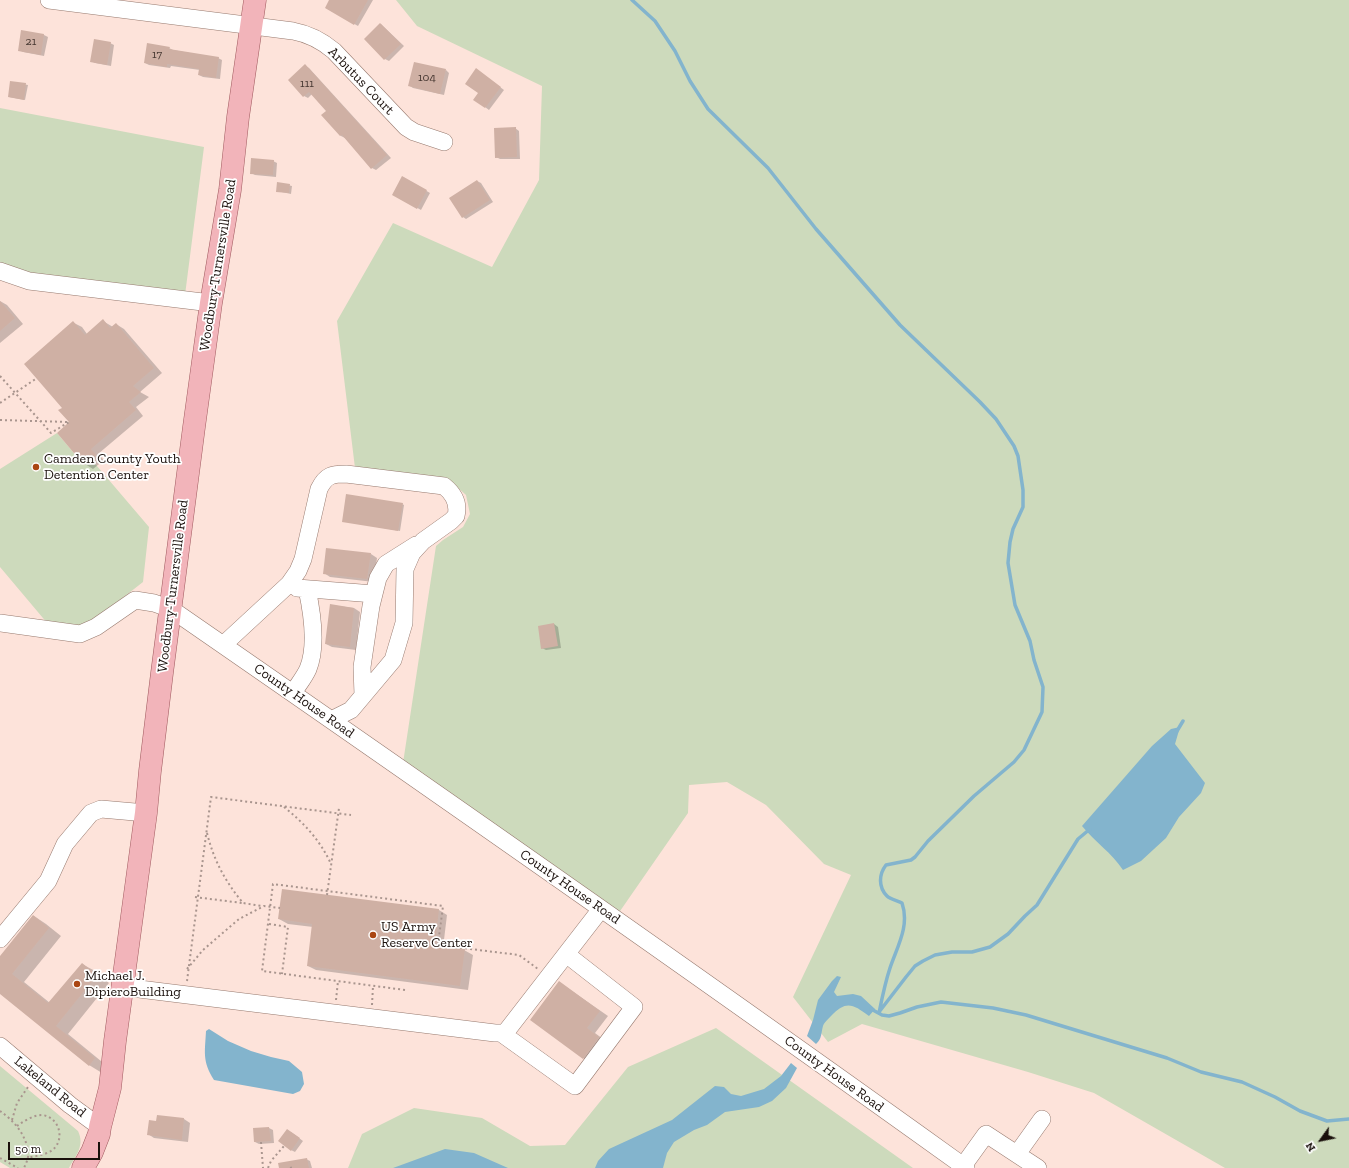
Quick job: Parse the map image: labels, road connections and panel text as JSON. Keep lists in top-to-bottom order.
{
  "streets": {
    "main road": ["Woodbury-Turnersville Road"],
    "street": ["Arbutus Court", "County House Road", "Lakeland Road"]
  },
  "crossings": [
    ["Arbutus Court", "Woodbury-Turnersville Road"],
    ["Woodbury-Turnersville Road", "County House Road"],
    ["Woodbury-Turnersville Road", "Lakeland Road"]
  ],
  "places": ["Camden County Youth Detention Center", "US Army Reserve Center", "Michael J. DipieroBuilding"],
  "house_numbers": [
    "21",
    "17",
    "104",
    "111"
  ],
  "scale_bar": "50 m",
  "north": "bottom left"
}
